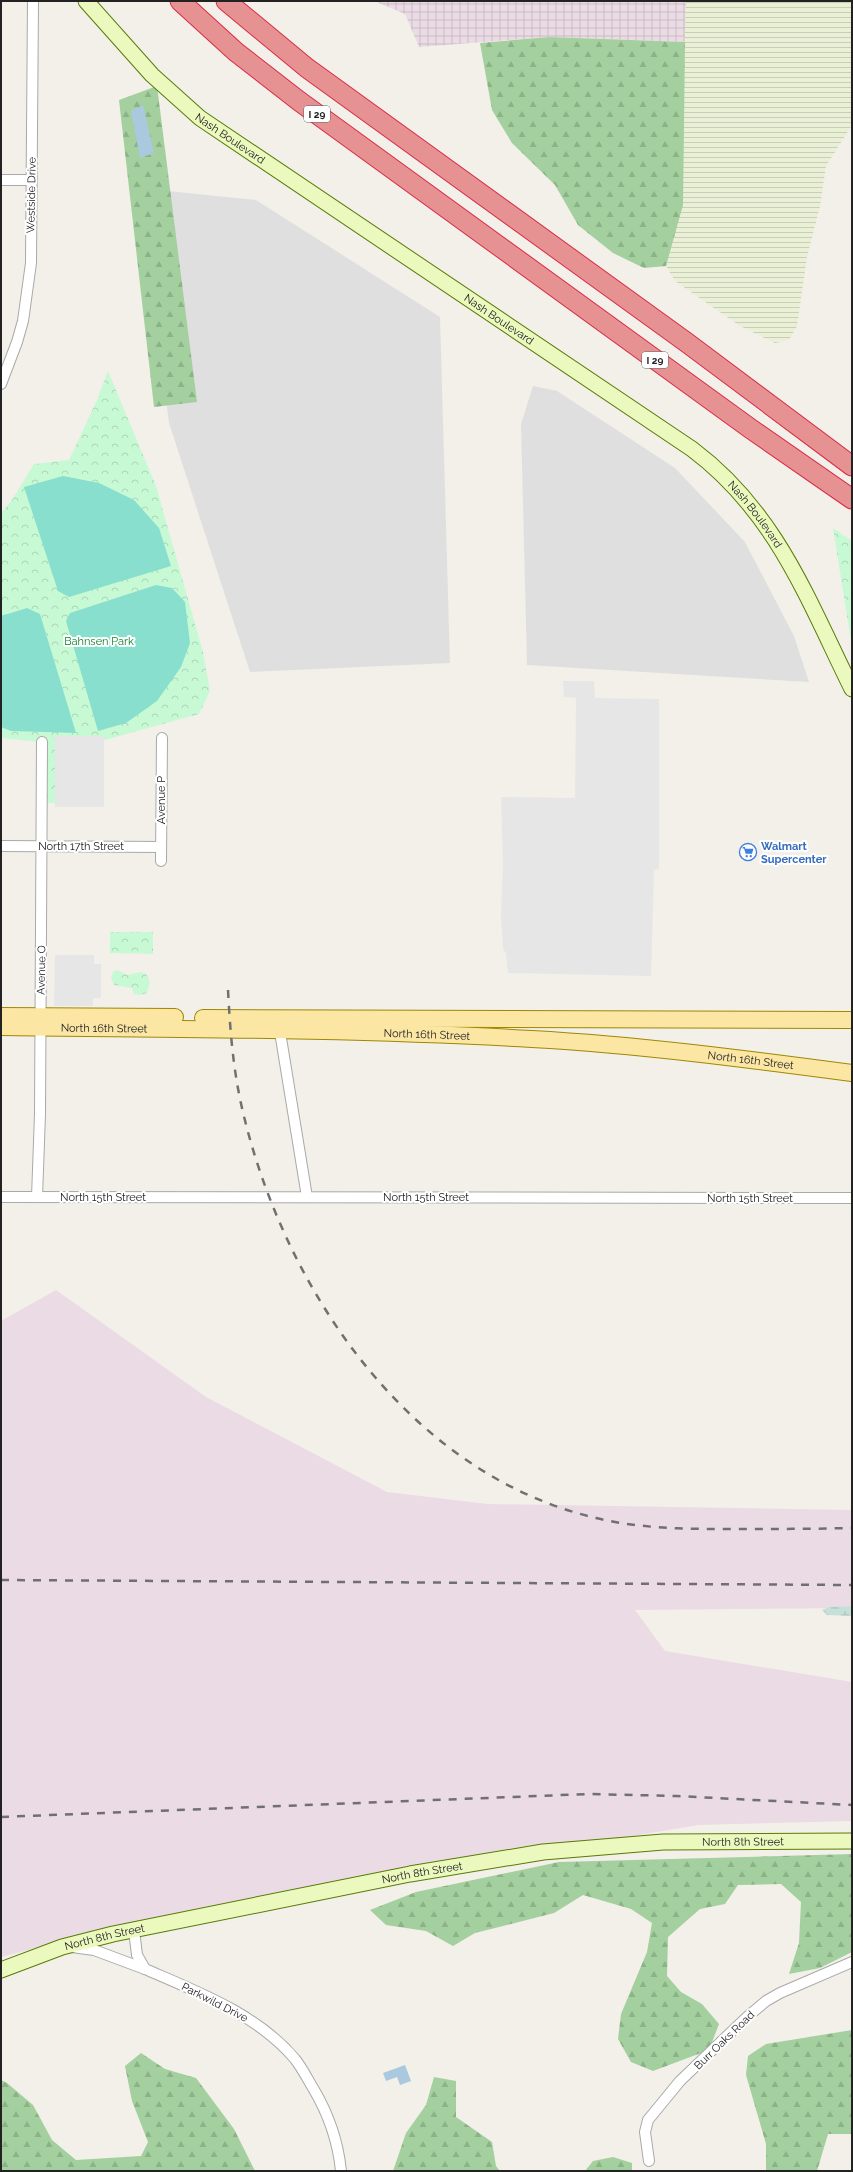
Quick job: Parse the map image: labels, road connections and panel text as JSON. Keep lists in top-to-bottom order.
{
  "streets": {
    "highway": ["I 29"],
    "main road": ["North 16th Street"],
    "street": [
      "Nash Boulevard",
      "Westside Drive",
      "Avenue P",
      "North 17th Street",
      "Avenue O",
      "North 15th Street",
      "North 8th Street",
      "Parkwild Drive",
      "Burr Oaks Road"
    ]
  },
  "crossings": [
    ["Avenue P", "North 17th Street"],
    ["North 17th Street", "Avenue O"],
    ["Avenue O", "North 16th Street"],
    ["Avenue O", "North 15th Street"],
    ["North 8th Street", "Parkwild Drive"]
  ],
  "parks": ["Bahnsen Park"],
  "places": {
    "supermarket": ["Walmart Supercenter"]
  }
}
